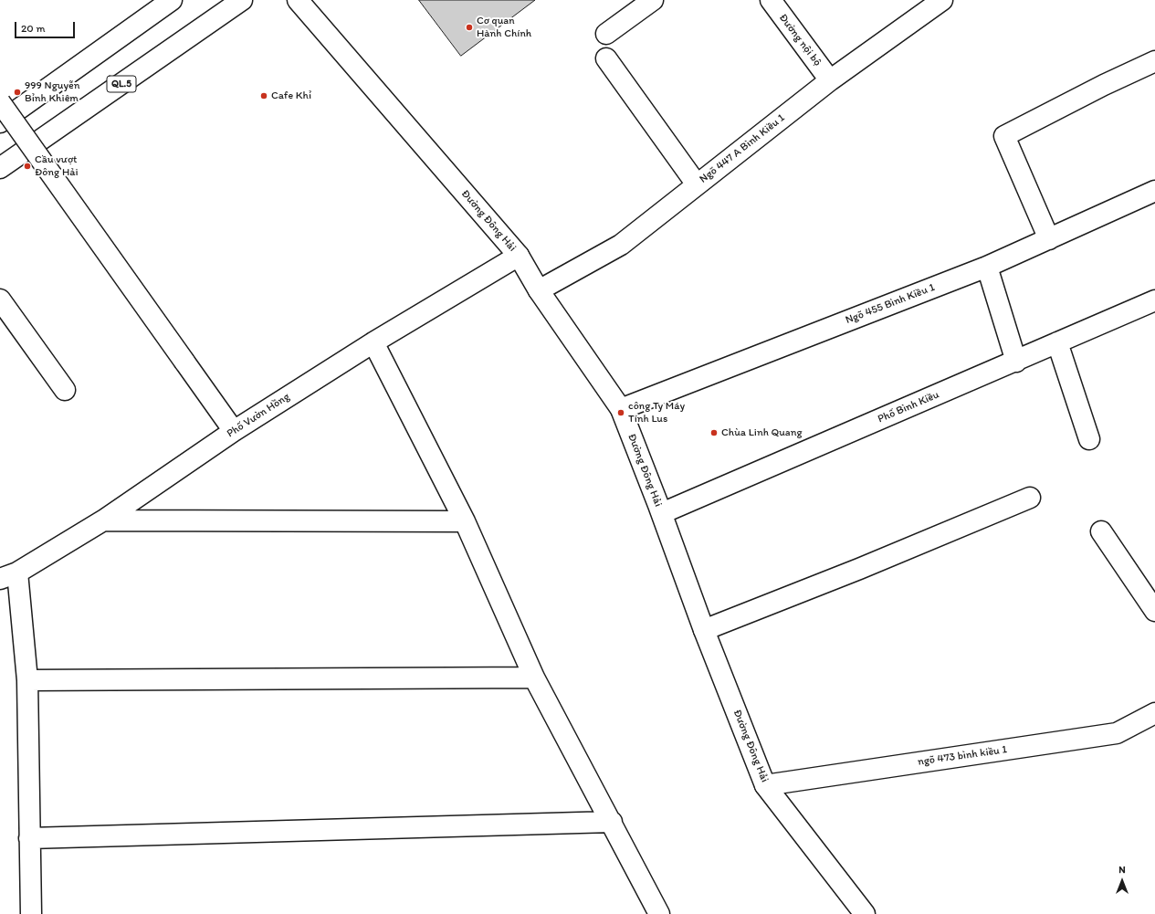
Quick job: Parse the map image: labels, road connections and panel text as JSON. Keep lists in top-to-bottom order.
{
  "streets": {
    "main road": [
      "Đường nội bộ",
      "QL.5",
      "Ngõ 447 A Bình Kiều 1",
      "Đường Đông Hải",
      "Ngõ 455 Bình Kiều 1",
      "Phố Bình Kiều",
      "Phố Vườn Hồng",
      "ngõ 473 bình kiều 1"
    ]
  },
  "crossings": [
    ["Đường nội bộ", "Ngõ 447 A Bình Kiều 1"],
    ["Ngõ 447 A Bình Kiều 1", "Đường Đông Hải"],
    ["Đường Đông Hải", "Ngõ 455 Bình Kiều 1"],
    ["Đường Đông Hải", "Phố Bình Kiều"],
    ["Đường Đông Hải", "Phố Vườn Hồng"],
    ["Đường Đông Hải", "ngõ 473 bình kiều 1"]
  ],
  "places": [
    "Cơ quan Hành Chính",
    "999 Nguyễn Bỉnh Khiêm",
    "Cafe Khỉ",
    "Cầu vượt Đông Hải",
    "công Ty Máy Tính Lus",
    "Chùa Linh Quang"
  ],
  "scale_bar": "20 m",
  "north": "top"
}
